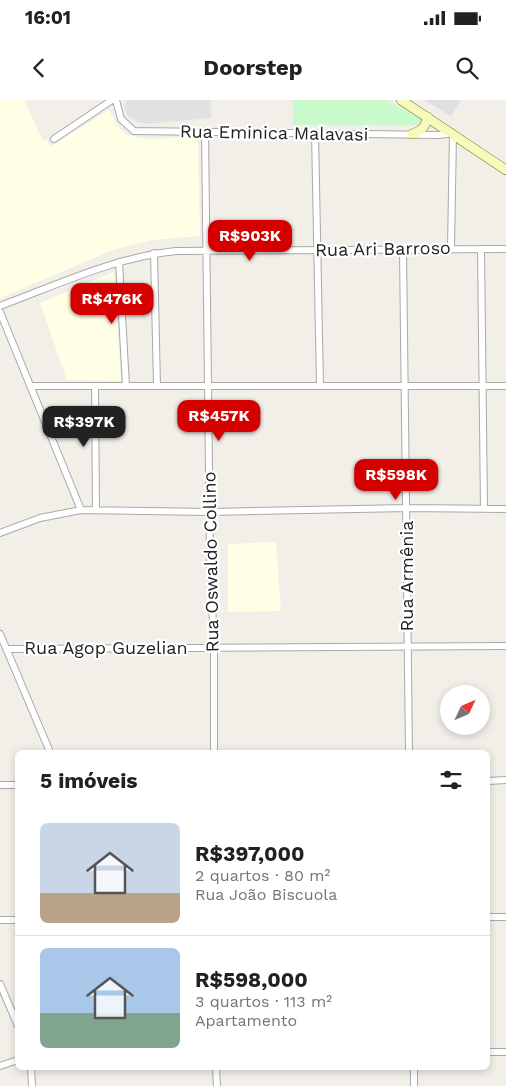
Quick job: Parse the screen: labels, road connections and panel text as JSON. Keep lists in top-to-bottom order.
{
  "streets": {
    "street": [
      "Rua Eminica Malavasi",
      "Rua Ari Barroso",
      "Rua Oswaldo Collino",
      "Rua Armênia",
      "Rua Agop Guzelian"
    ]
  },
  "crossings": [
    ["Rua Eminica Malavasi", "Rua Oswaldo Collino"],
    ["Rua Ari Barroso", "Rua Oswaldo Collino"],
    ["Rua Ari Barroso", "Rua Armênia"],
    ["Rua Oswaldo Collino", "Rua Agop Guzelian"],
    ["Rua Armênia", "Rua Agop Guzelian"]
  ],
  "north": "top right",
  "page": {
    "status": "16:01",
    "header": "Doorstep",
    "price": [
      "R$903K",
      "R$476K",
      "R$457K",
      "R$397K",
      "R$598K"
    ],
    "heading": "5 imóveis",
    "list": [
      {
        "name": "R$397,000",
        "note": "2 quartos · 80 m² · Rua João Biscuola"
      },
      {
        "name": "R$598,000",
        "note": "3 quartos · 113 m² · Apartamento"
      }
    ]
  }
}
